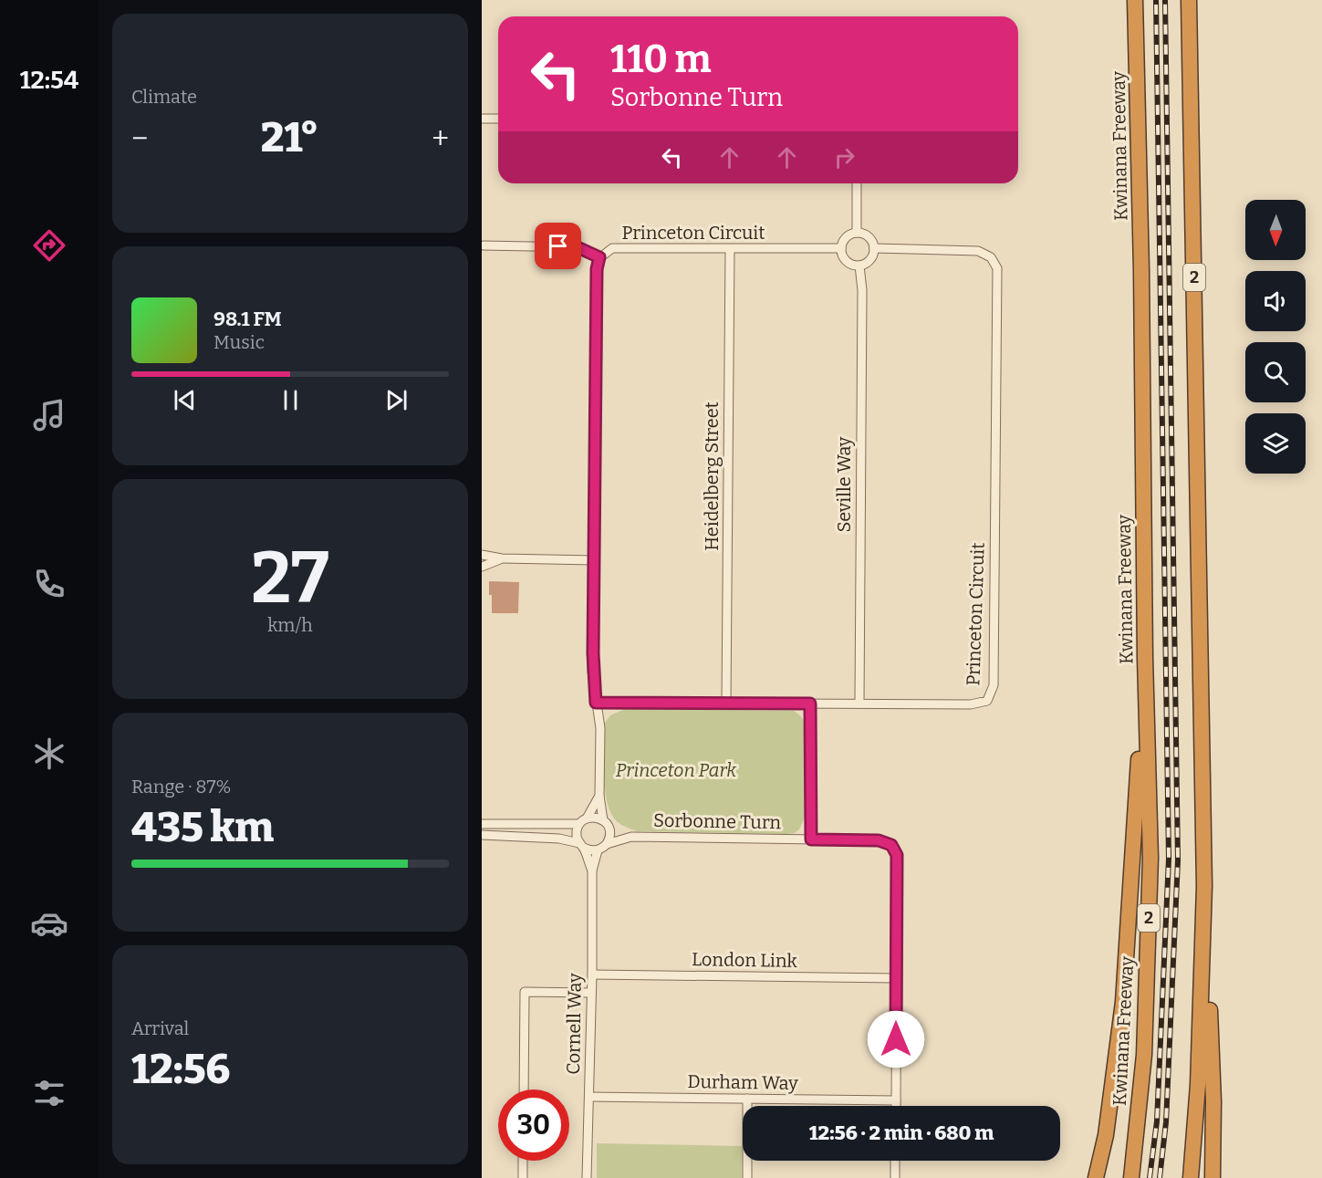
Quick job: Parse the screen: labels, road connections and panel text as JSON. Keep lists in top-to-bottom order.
{
  "streets": {
    "highway": ["Kwinana Freeway", "2"],
    "street": [
      "Princeton Circuit",
      "Heidelberg Street",
      "Seville Way",
      "Sorbonne Turn",
      "London Link",
      "Cornell Way",
      "Durham Way"
    ]
  },
  "crossings": [
    ["Kwinana Freeway", "2"],
    ["Princeton Circuit", "Heidelberg Street"],
    ["Princeton Circuit", "Seville Way"],
    ["Princeton Circuit", "Sorbonne Turn"],
    ["Princeton Circuit", "Cornell Way"],
    ["Sorbonne Turn", "London Link"],
    ["Sorbonne Turn", "Cornell Way"],
    ["Sorbonne Turn", "Durham Way"],
    ["London Link", "Cornell Way"],
    ["Cornell Way", "Durham Way"]
  ],
  "parks": ["Princeton Park"],
  "north": "bottom",
  "page": {
    "tabs": "12:54",
    "tile": [
      "Climate",
      ["27", "km/h"],
      ["Range · 87%", "435 km"],
      ["Arrival", "12:56"]
    ],
    "turn": ["110 m", "Sorbonne Turn"],
    "heat": ["−", "21°", "+"],
    "song": ["98.1 FM", "Music"],
    "limit": "30",
    "trip": "12:56 · 2 min · 680 m"
  }
}
